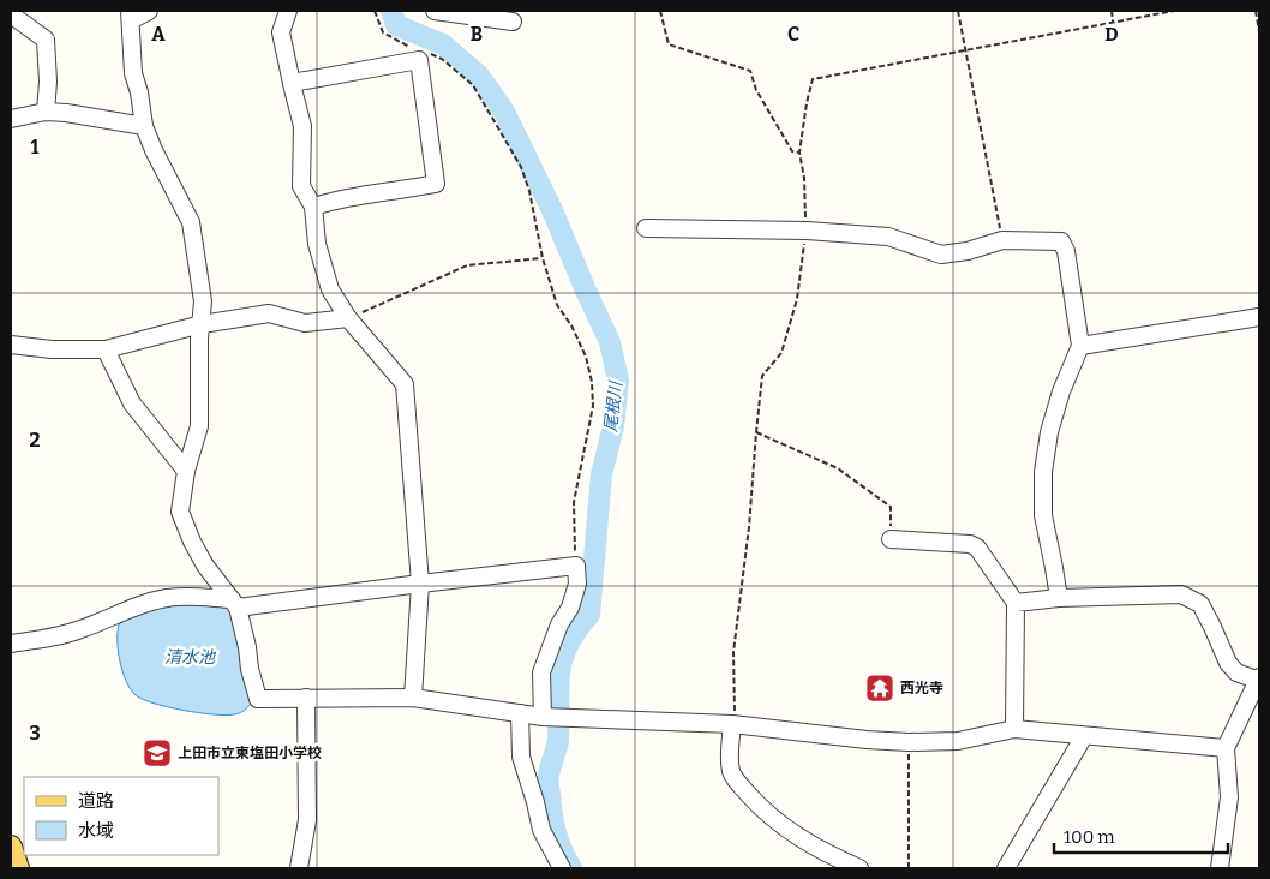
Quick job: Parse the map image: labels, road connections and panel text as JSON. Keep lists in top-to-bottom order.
{
  "water": ["尾根川", "清水池"],
  "places": {
    "temple": ["西光寺"],
    "school or university": ["上田市立東塩田小学校"]
  },
  "legend": ["道路", "水域"],
  "scale_bar": "100 m",
  "grid": {
    "columns": [
      "A",
      "B",
      "C",
      "D"
    ],
    "rows": ["1", "2", "3"]
  }
}
